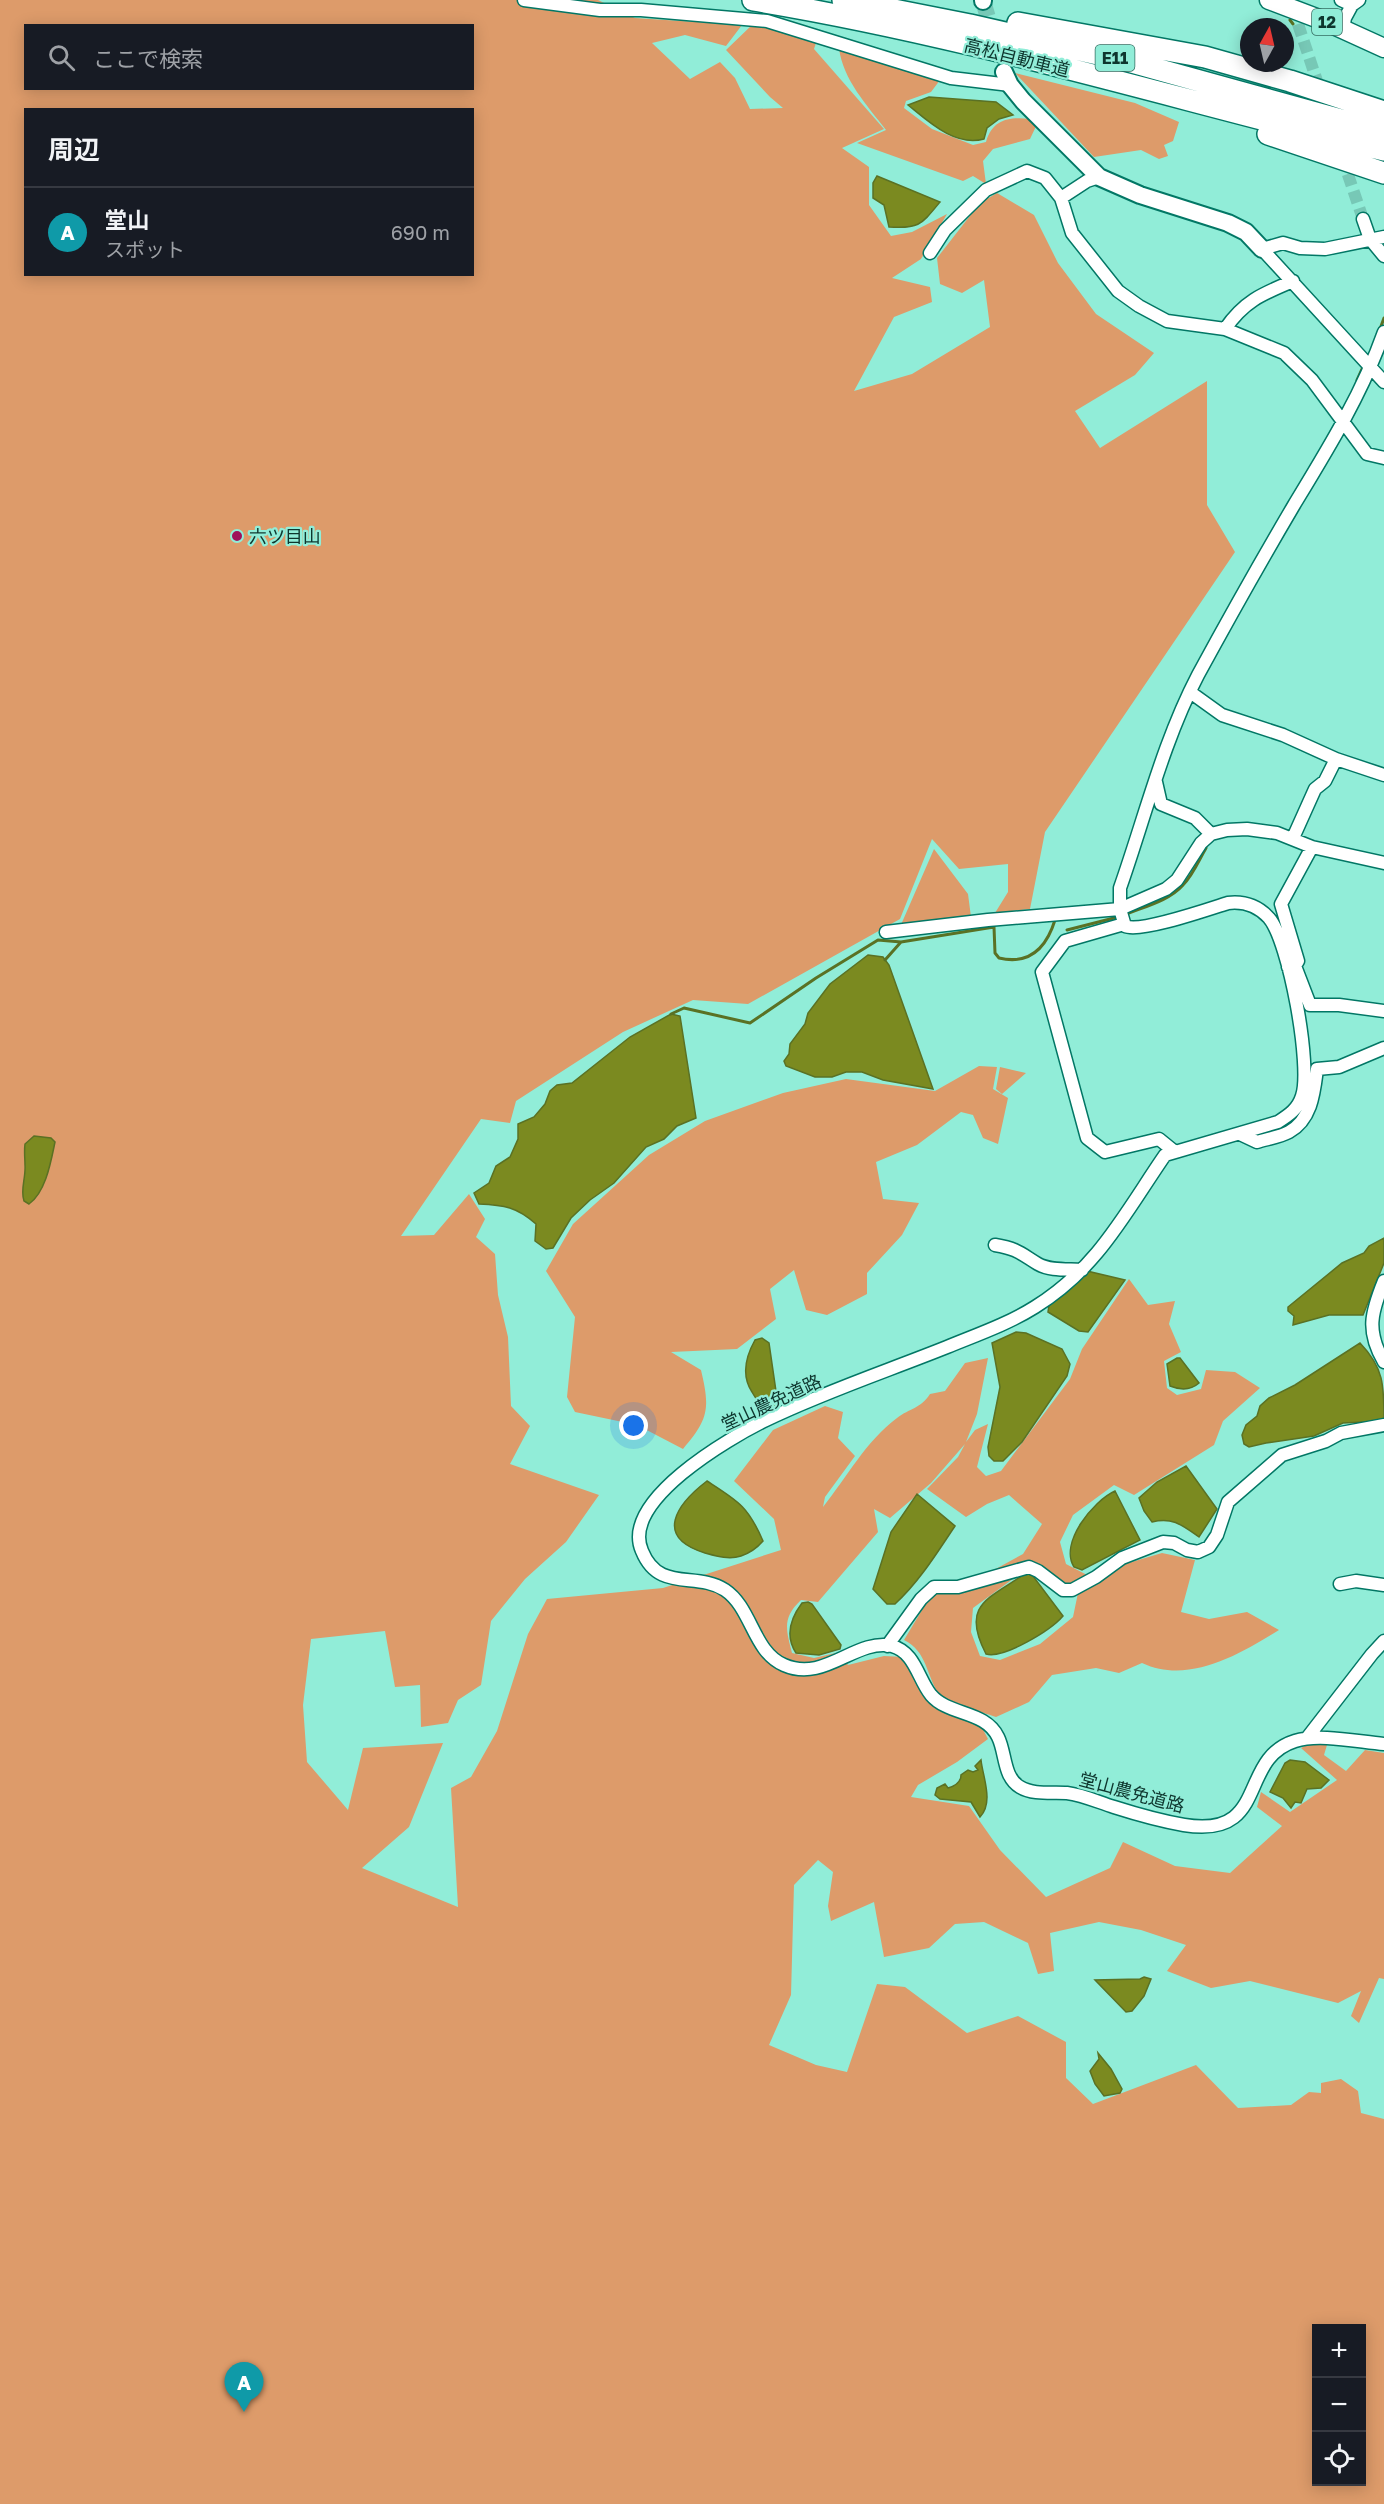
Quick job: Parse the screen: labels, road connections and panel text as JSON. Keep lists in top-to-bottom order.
{
  "streets": {
    "highway": ["高松自動車道", "E11"],
    "main road": ["12"],
    "street": ["堂山農免道路"]
  },
  "places": ["六ツ目山"],
  "north": "top",
  "page": {
    "search": "ここで検索",
    "heading": "周辺",
    "list": [
      {
        "mark": "A",
        "name": "堂山",
        "note": "スポット",
        "value": "690 m"
      }
    ],
    "map_buttons": ["+", "−"],
    "pins": "A"
  }
}
